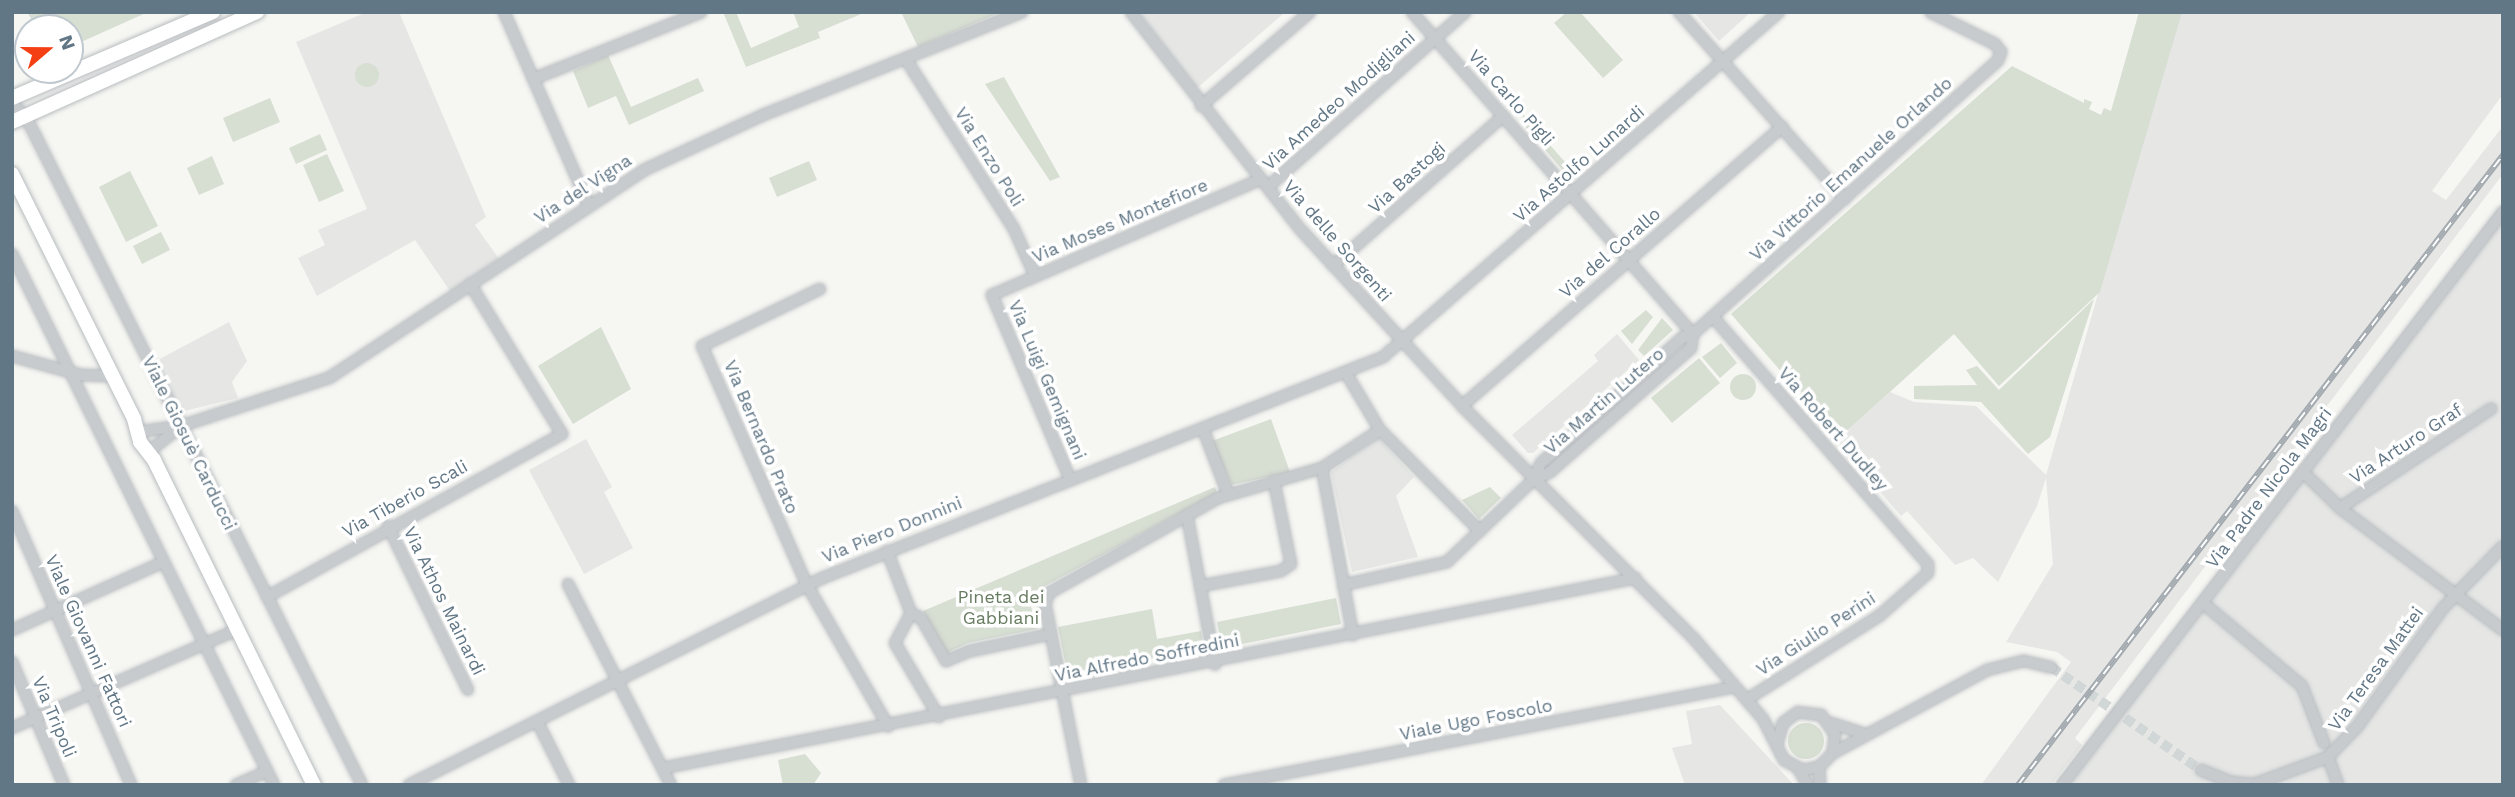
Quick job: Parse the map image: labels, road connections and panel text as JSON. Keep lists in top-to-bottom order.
{
  "streets": {
    "street": [
      "Via Carlo Pigli",
      "Via Amedeo Modigliani",
      "Via Enzo Poli",
      "Via Astolfo Lunardi",
      "Via Vittorio Emanuele Orlando",
      "Via Bastogi",
      "Via del Vigna",
      "Via Moses Montefiore",
      "Via delle Sorgenti",
      "Via del Corallo",
      "Via Luigi Gemignani",
      "Via Martin Lutero",
      "Via Robert Dudley",
      "Via Bernardo Prato",
      "Viale Giosuè Carducci",
      "Via Arturo Graf",
      "Via Padre Nicola Magri",
      "Via Tiberio Scali",
      "Via Piero Donnini",
      "Via Athos Mainardi",
      "Via Giulio Perini",
      "Viale Giovanni Fattori",
      "Via Alfredo Soffredini",
      "Via Teresa Mattei",
      "Via Tripoli",
      "Viale Ugo Foscolo"
    ]
  },
  "crossings": [
    ["Via Carlo Pigli", "Via Amedeo Modigliani"],
    ["Via Carlo Pigli", "Via Astolfo Lunardi"],
    ["Via Carlo Pigli", "Via Bastogi"],
    ["Via Carlo Pigli", "Via del Corallo"],
    ["Via Carlo Pigli", "Via Martin Lutero"],
    ["Via Amedeo Modigliani", "Via Moses Montefiore"],
    ["Via Amedeo Modigliani", "Via delle Sorgenti"],
    ["Via Enzo Poli", "Via del Vigna"],
    ["Via Enzo Poli", "Via Moses Montefiore"],
    ["Via Astolfo Lunardi", "Via delle Sorgenti"],
    ["Via Astolfo Lunardi", "Via Piero Donnini"],
    ["Via Vittorio Emanuele Orlando", "Via Martin Lutero"],
    ["Via Vittorio Emanuele Orlando", "Via Robert Dudley"],
    ["Via Bastogi", "Via delle Sorgenti"],
    ["Via del Vigna", "Viale Giosuè Carducci"],
    ["Via del Vigna", "Via Tiberio Scali"],
    ["Via Moses Montefiore", "Via delle Sorgenti"],
    ["Via Moses Montefiore", "Via Luigi Gemignani"],
    ["Via delle Sorgenti", "Via del Corallo"],
    ["Via delle Sorgenti", "Via Martin Lutero"],
    ["Via delle Sorgenti", "Via Piero Donnini"],
    ["Via delle Sorgenti", "Via Giulio Perini"],
    ["Via delle Sorgenti", "Via Alfredo Soffredini"],
    ["Via delle Sorgenti", "Viale Ugo Foscolo"],
    ["Via Luigi Gemignani", "Via Piero Donnini"],
    ["Via Martin Lutero", "Via Robert Dudley"],
    ["Via Robert Dudley", "Via Giulio Perini"],
    ["Via Bernardo Prato", "Via Piero Donnini"],
    ["Viale Giosuè Carducci", "Via Tiberio Scali"],
    ["Via Tiberio Scali", "Via Athos Mainardi"]
  ],
  "parks": ["Pineta dei Gabbiani"],
  "north": "right"
}
